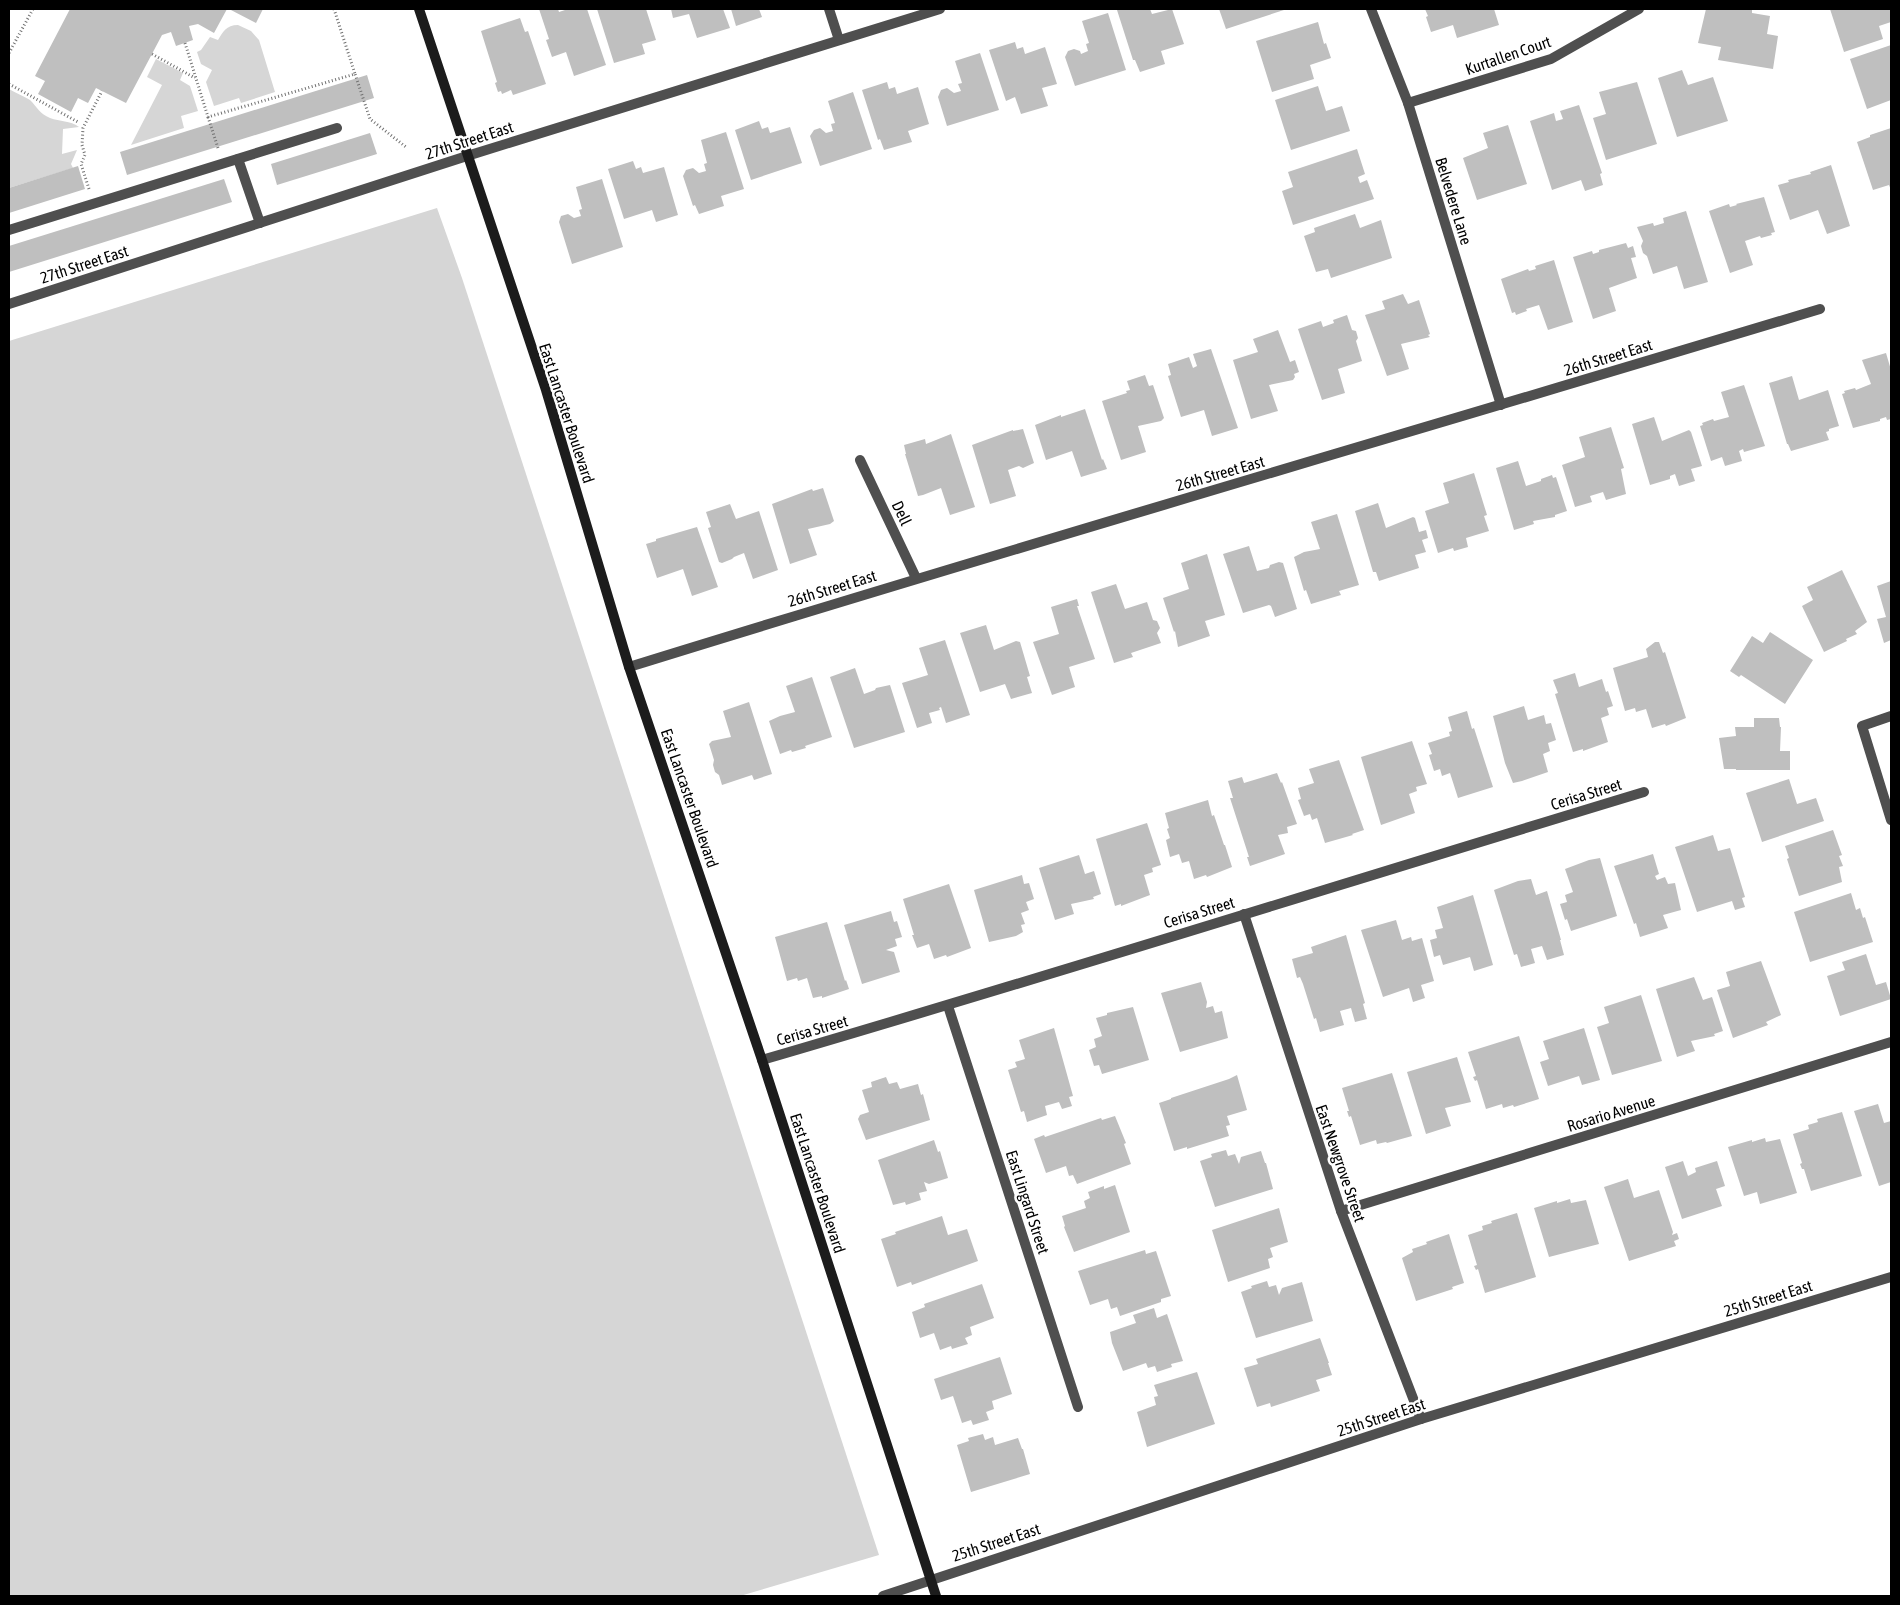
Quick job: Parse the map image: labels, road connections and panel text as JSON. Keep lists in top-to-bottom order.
{
  "streets": {
    "main road": ["East Lancaster Boulevard"],
    "street": [
      "Kurtallen Court",
      "27th Street East",
      "Belvedere Lane",
      "26th Street East",
      "Dell",
      "Cerisa Street",
      "Rosario Avenue",
      "East Newgrove Street",
      "East Lingard Street",
      "25th Street East"
    ]
  },
  "crossings": [
    ["Kurtallen Court", "Belvedere Lane"],
    ["27th Street East", "East Lancaster Boulevard"],
    ["Belvedere Lane", "26th Street East"],
    ["26th Street East", "East Lancaster Boulevard"],
    ["26th Street East", "Dell"],
    ["East Lancaster Boulevard", "Cerisa Street"],
    ["East Lancaster Boulevard", "25th Street East"],
    ["Cerisa Street", "East Newgrove Street"],
    ["Cerisa Street", "East Lingard Street"],
    ["Rosario Avenue", "East Newgrove Street"],
    ["East Newgrove Street", "25th Street East"]
  ]
}
